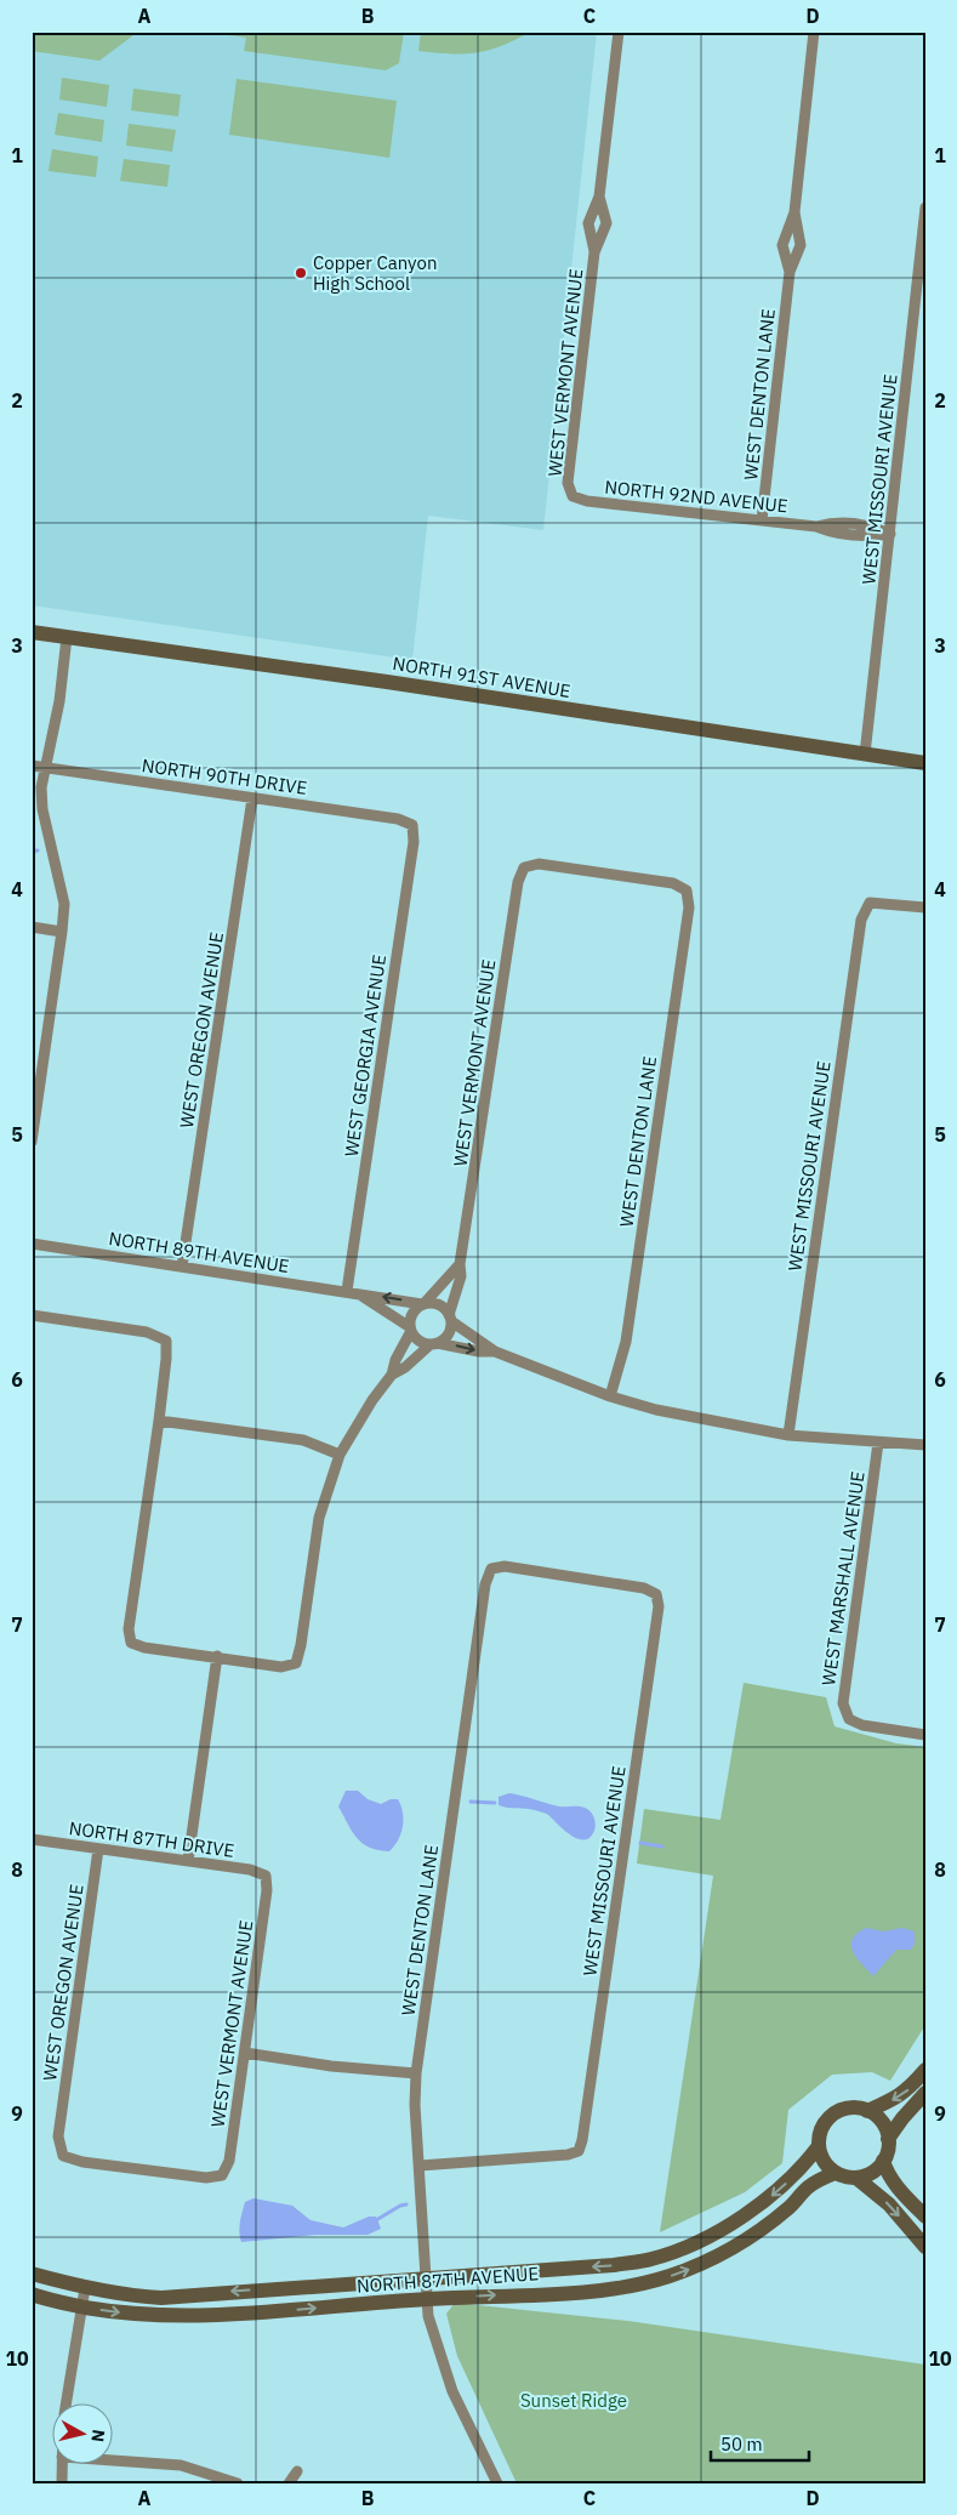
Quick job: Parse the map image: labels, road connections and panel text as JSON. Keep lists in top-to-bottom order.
{
  "streets": {
    "street": [
      "WEST VERMONT AVENUE",
      "WEST DENTON LANE",
      "WEST MISSOURI AVENUE",
      "NORTH 92ND AVENUE",
      "NORTH 91ST AVENUE",
      "NORTH 90TH DRIVE",
      "WEST OREGON AVENUE",
      "WEST GEORGIA AVENUE",
      "NORTH 89TH AVENUE",
      "WEST MARSHALL AVENUE",
      "NORTH 87TH DRIVE",
      "NORTH 87TH AVENUE"
    ]
  },
  "crossings": [
    ["WEST VERMONT AVENUE", "WEST DENTON LANE"],
    ["WEST VERMONT AVENUE", "NORTH 92ND AVENUE"],
    ["WEST VERMONT AVENUE", "WEST OREGON AVENUE"],
    ["WEST VERMONT AVENUE", "NORTH 89TH AVENUE"],
    ["WEST VERMONT AVENUE", "NORTH 87TH DRIVE"],
    ["WEST DENTON LANE", "WEST MISSOURI AVENUE"],
    ["WEST DENTON LANE", "NORTH 92ND AVENUE"],
    ["WEST DENTON LANE", "NORTH 87TH AVENUE"],
    ["WEST MISSOURI AVENUE", "NORTH 92ND AVENUE"],
    ["WEST MISSOURI AVENUE", "NORTH 91ST AVENUE"],
    ["NORTH 90TH DRIVE", "WEST OREGON AVENUE"],
    ["NORTH 90TH DRIVE", "WEST GEORGIA AVENUE"],
    ["WEST OREGON AVENUE", "NORTH 89TH AVENUE"],
    ["WEST OREGON AVENUE", "NORTH 87TH DRIVE"],
    ["WEST GEORGIA AVENUE", "NORTH 89TH AVENUE"]
  ],
  "parks": ["Sunset Ridge"],
  "places": ["Copper Canyon High School"],
  "scale_bar": "50 m",
  "north": "right",
  "grid": {
    "columns": [
      "A",
      "B",
      "C",
      "D"
    ],
    "rows": [
      "1",
      "2",
      "3",
      "4",
      "5",
      "6",
      "7",
      "8",
      "9",
      "10"
    ]
  }
}
